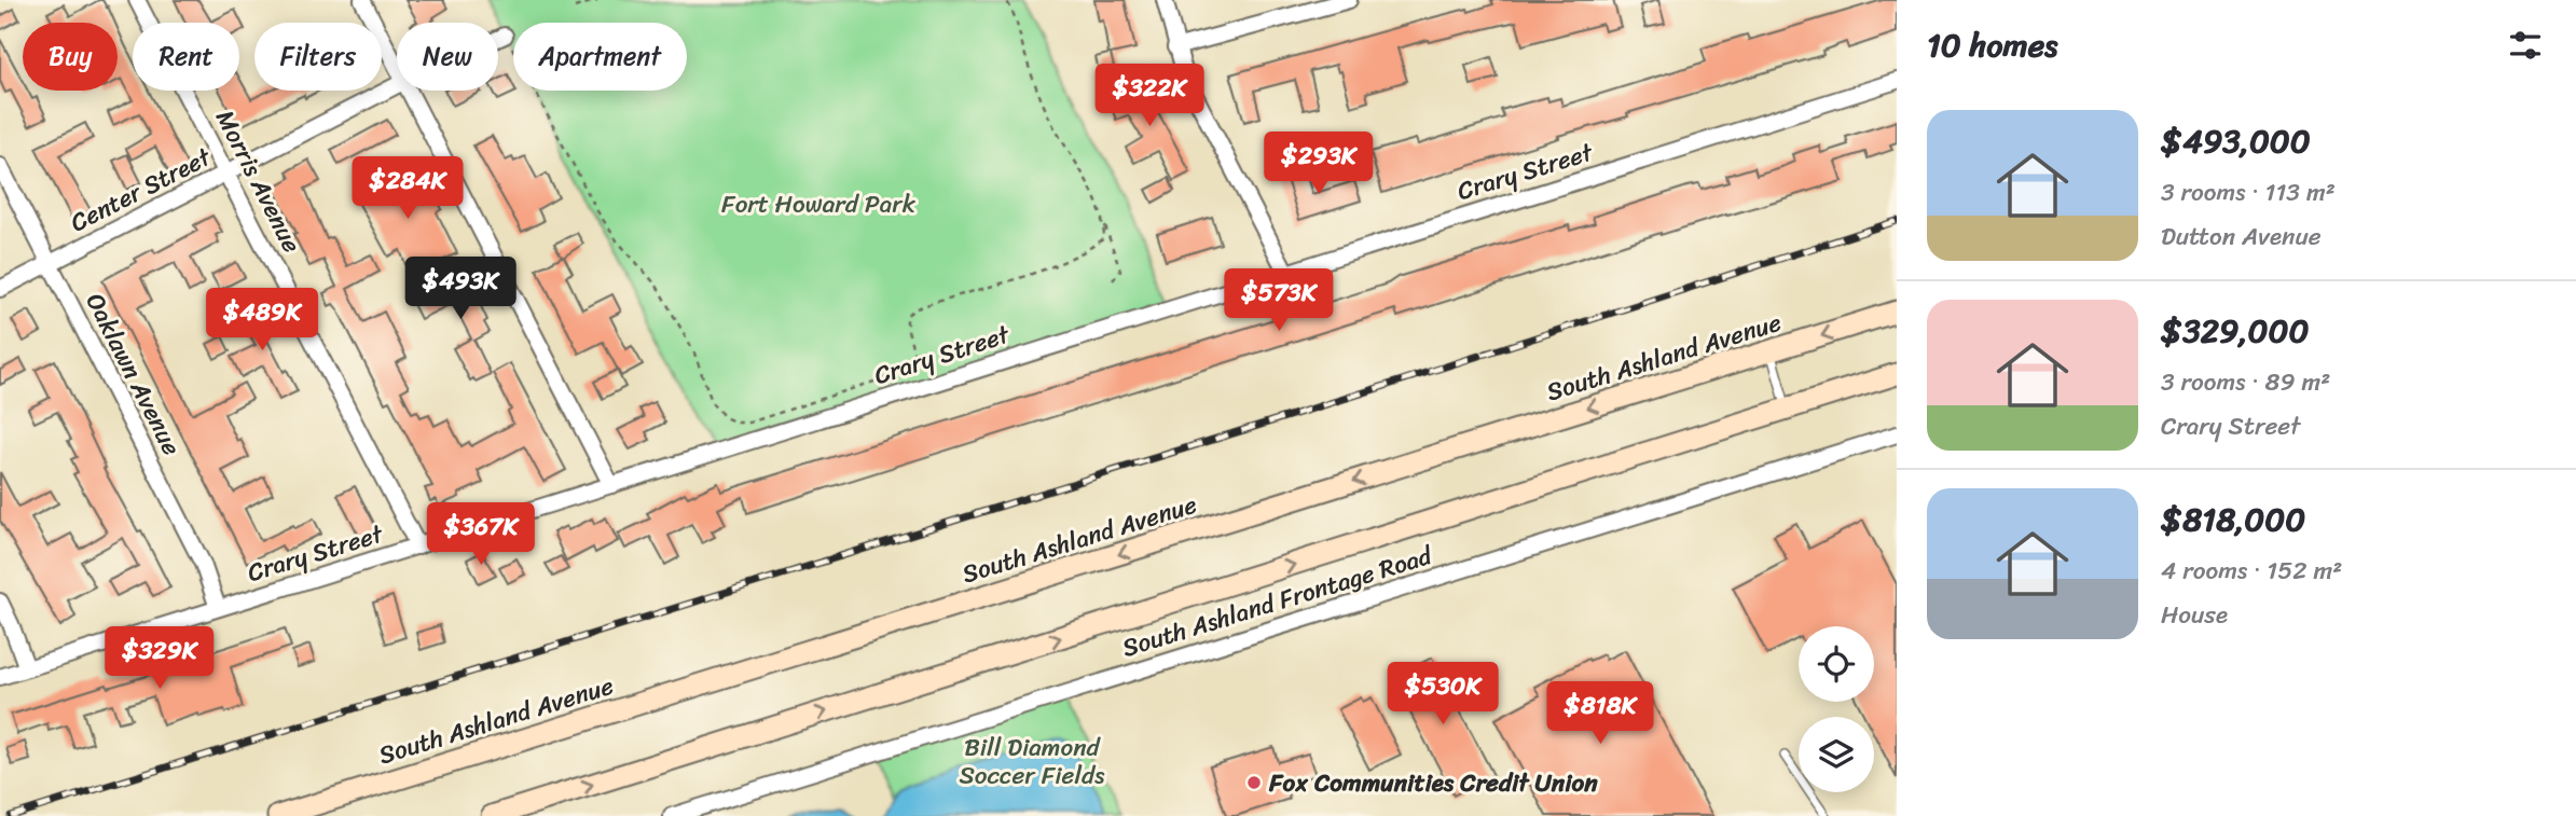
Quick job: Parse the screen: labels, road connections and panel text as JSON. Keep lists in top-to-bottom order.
{
  "streets": {
    "main road": ["South Ashland Avenue"],
    "street": [
      "Crary Street",
      "Morris Avenue",
      "Center Street",
      "Oaklawn Avenue",
      "South Ashland Frontage Road"
    ]
  },
  "crossings": [
    ["Crary Street", "Morris Avenue"],
    ["Crary Street", "Oaklawn Avenue"],
    ["Morris Avenue", "Center Street"],
    ["Center Street", "Oaklawn Avenue"]
  ],
  "parks": ["Fort Howard Park", "Bill Diamond Soccer Fields"],
  "places": ["Fox Communities Credit Union"],
  "page": {
    "heading": "10 homes",
    "chip": [
      "Buy",
      "Rent",
      "Filters",
      "New",
      "Apartment"
    ],
    "price": [
      "$322K",
      "$293K",
      "$284K",
      "$493K",
      "$573K",
      "$489K",
      "$367K",
      "$329K",
      "$530K",
      "$818K"
    ],
    "list": [
      {
        "name": "$493,000",
        "note": "3 rooms · 113 m² · Dutton Avenue"
      },
      {
        "name": "$329,000",
        "note": "3 rooms · 89 m² · Crary Street"
      },
      {
        "name": "$818,000",
        "note": "4 rooms · 152 m² · House"
      }
    ]
  }
}
